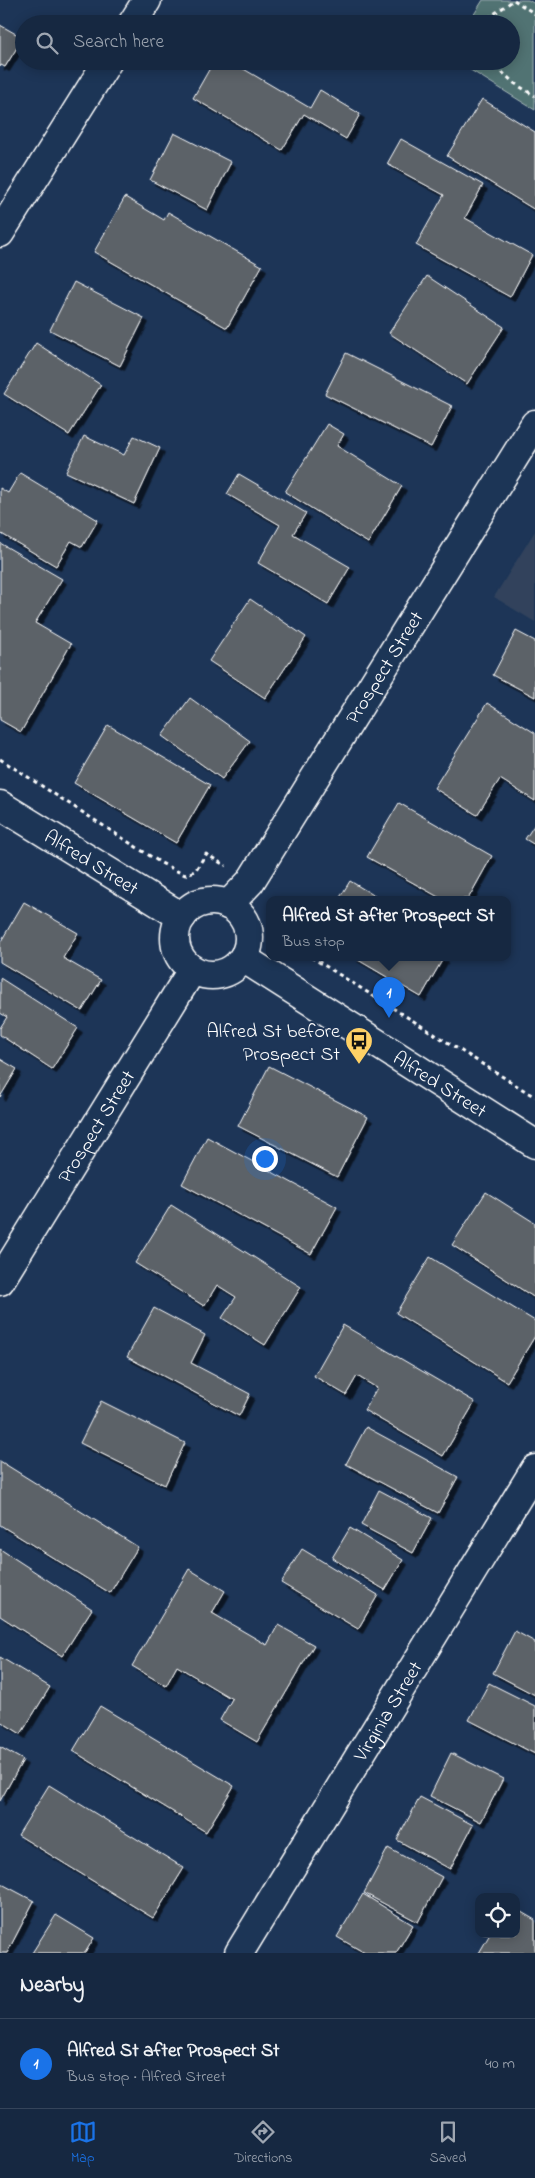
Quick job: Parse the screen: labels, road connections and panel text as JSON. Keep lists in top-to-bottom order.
{
  "streets": {
    "street": ["Prospect Street", "Alfred Street", "Virginia Street"]
  },
  "crossings": [
    ["Prospect Street", "Alfred Street"]
  ],
  "places": {
    "bus stop": ["Alfred St before Prospect St"]
  },
  "page": {
    "search": "Search here",
    "popup": ["Alfred St after Prospect St", "Bus stop"],
    "pins": "1",
    "heading": "Nearby",
    "list": [
      {
        "mark": "1",
        "name": "Alfred St after Prospect St",
        "note": "Bus stop · Alfred Street",
        "value": "40 m"
      }
    ],
    "nav": ["Map", "Directions", "Saved"]
  }
}
